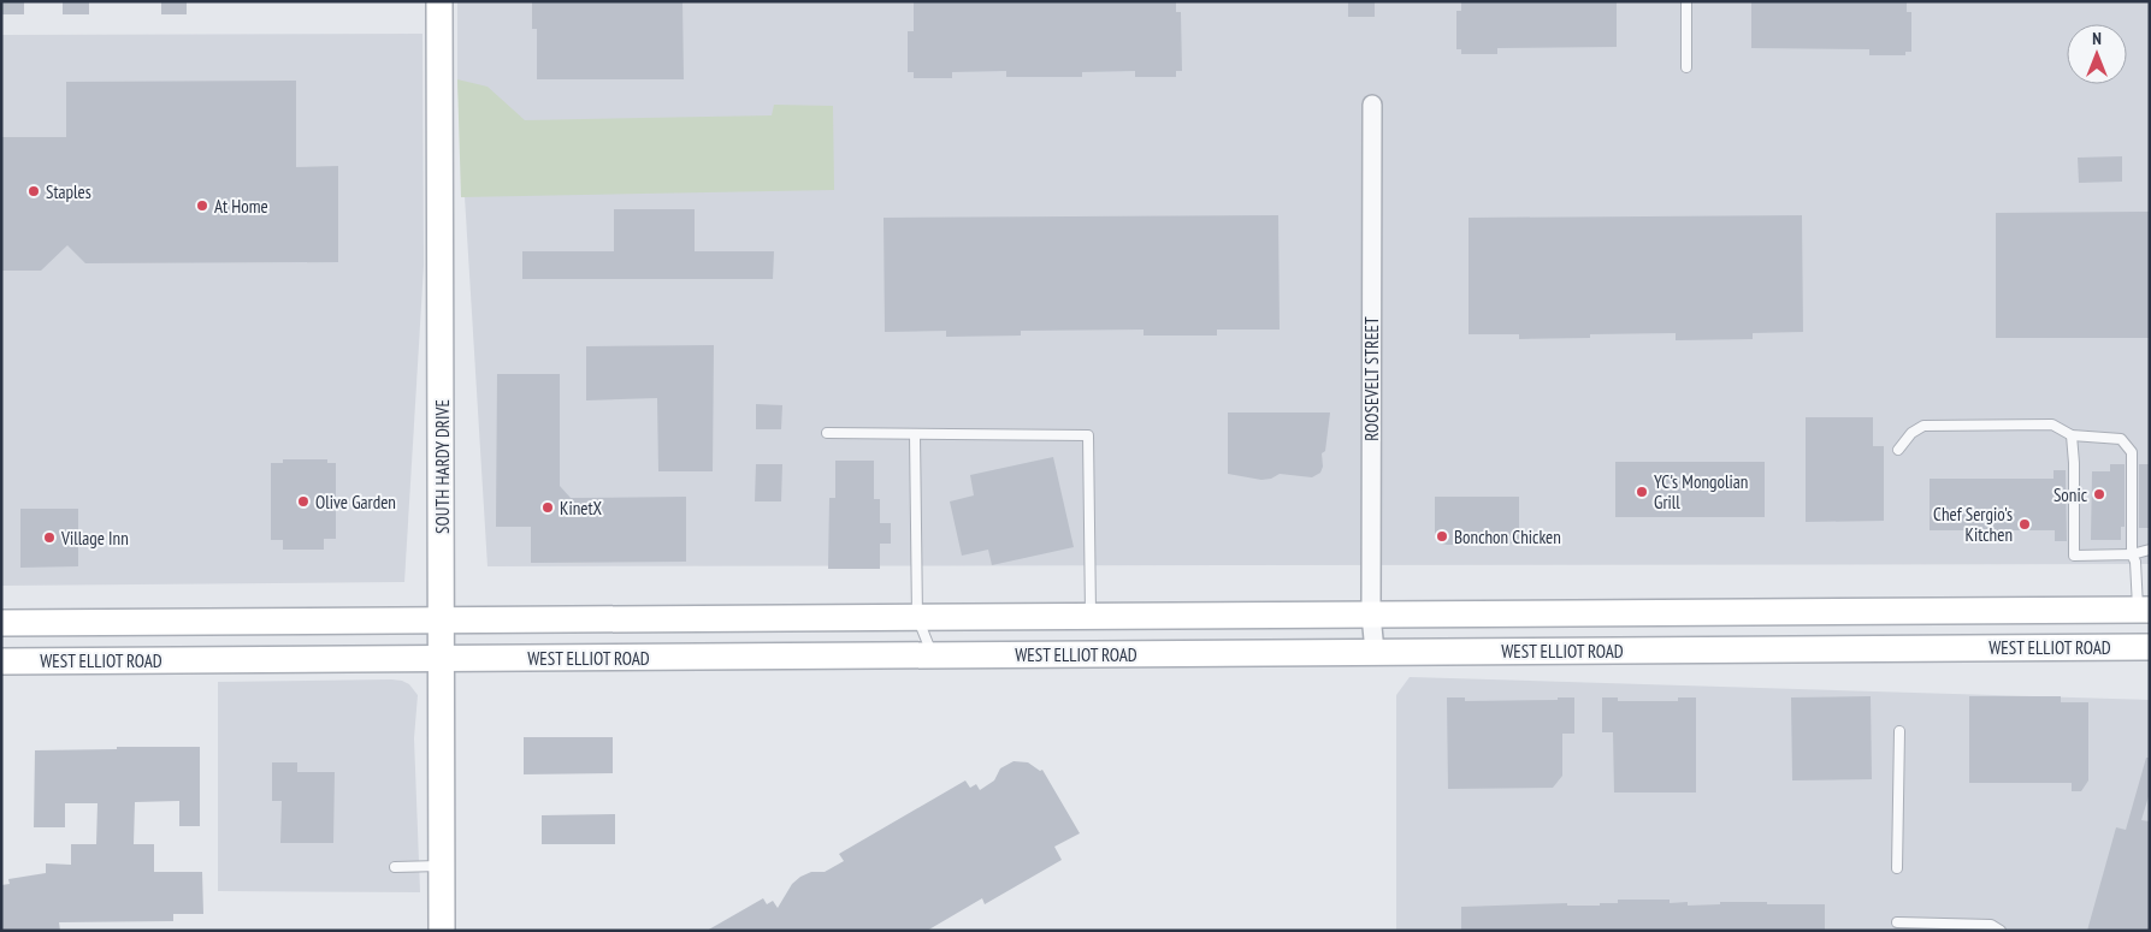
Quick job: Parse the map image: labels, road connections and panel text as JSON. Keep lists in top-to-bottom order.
{
  "streets": {
    "main road": ["SOUTH HARDY DRIVE", "WEST ELLIOT ROAD"],
    "street": ["ROOSEVELT STREET"]
  },
  "crossings": [
    ["ROOSEVELT STREET", "WEST ELLIOT ROAD"],
    ["SOUTH HARDY DRIVE", "WEST ELLIOT ROAD"]
  ],
  "places": [
    "Staples",
    "At Home",
    "YC's Mongolian Grill",
    "Sonic",
    "Olive Garden",
    "KinetX",
    "Chef Sergio's Kitchen",
    "Bonchon Chicken",
    "Village Inn"
  ],
  "north": "top"
}
